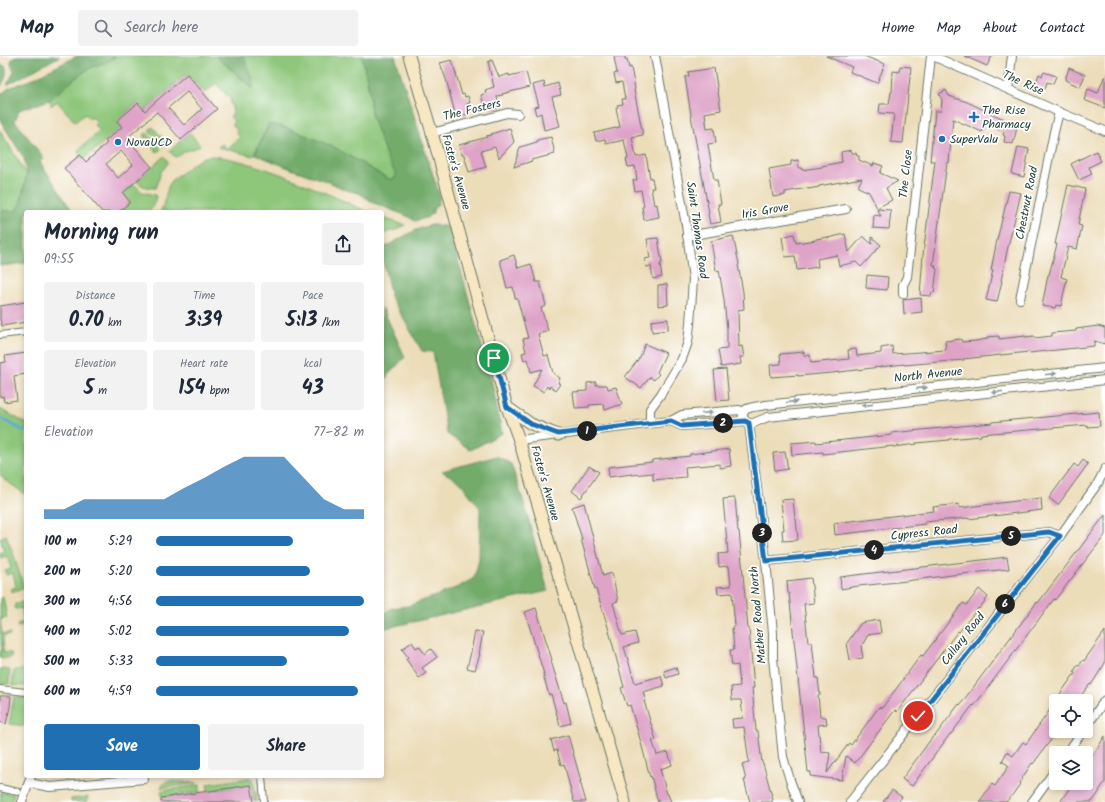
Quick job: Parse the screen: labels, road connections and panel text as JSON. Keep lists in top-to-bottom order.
{
  "streets": {
    "main road": ["Foster's Avenue"],
    "street": [
      "The Rise",
      "The Fosters",
      "The Close",
      "Chestnut Road",
      "Iris Grove",
      "Saint Thomas Road",
      "North Avenue",
      "Cypress Road",
      "Mather Road North",
      "Callary Road"
    ]
  },
  "crossings": [
    ["The Rise", "The Close"],
    ["The Rise", "Chestnut Road"],
    ["The Fosters", "Foster's Avenue"],
    ["Foster's Avenue", "North Avenue"],
    ["Iris Grove", "Saint Thomas Road"],
    ["Saint Thomas Road", "North Avenue"],
    ["North Avenue", "Mather Road North"],
    ["Cypress Road", "Mather Road North"],
    ["Cypress Road", "Callary Road"]
  ],
  "places": {
    "health": ["The Rise Pharmacy"],
    "other": ["SuperValu", "NovaUCD"]
  },
  "page": {
    "header": "Map",
    "search": "Search here",
    "nav": [
      "Home",
      "Map",
      "About",
      "Contact"
    ],
    "heading": ["Morning run", "09:55"],
    "stats": [
      ["Distance", "0.70 km"],
      ["Time", "3:39"],
      ["Pace", "5:13 /km"],
      ["Elevation", "5 m"],
      ["Heart rate", "154 bpm"],
      ["kcal", "43"]
    ],
    "pins": [
      "2",
      "1",
      "3",
      "5",
      "4",
      "6"
    ],
    "chart": ["Elevation", "77–82 m"],
    "list": [
      {
        "name": "100 m",
        "note": "5:29"
      },
      {
        "name": "200 m",
        "note": "5:20"
      },
      {
        "name": "300 m",
        "note": "4:56"
      },
      {
        "name": "400 m",
        "note": "5:02"
      },
      {
        "name": "500 m",
        "note": "5:33"
      },
      {
        "name": "600 m",
        "note": "4:59"
      }
    ],
    "buttons": ["Save", "Share"]
  }
}
